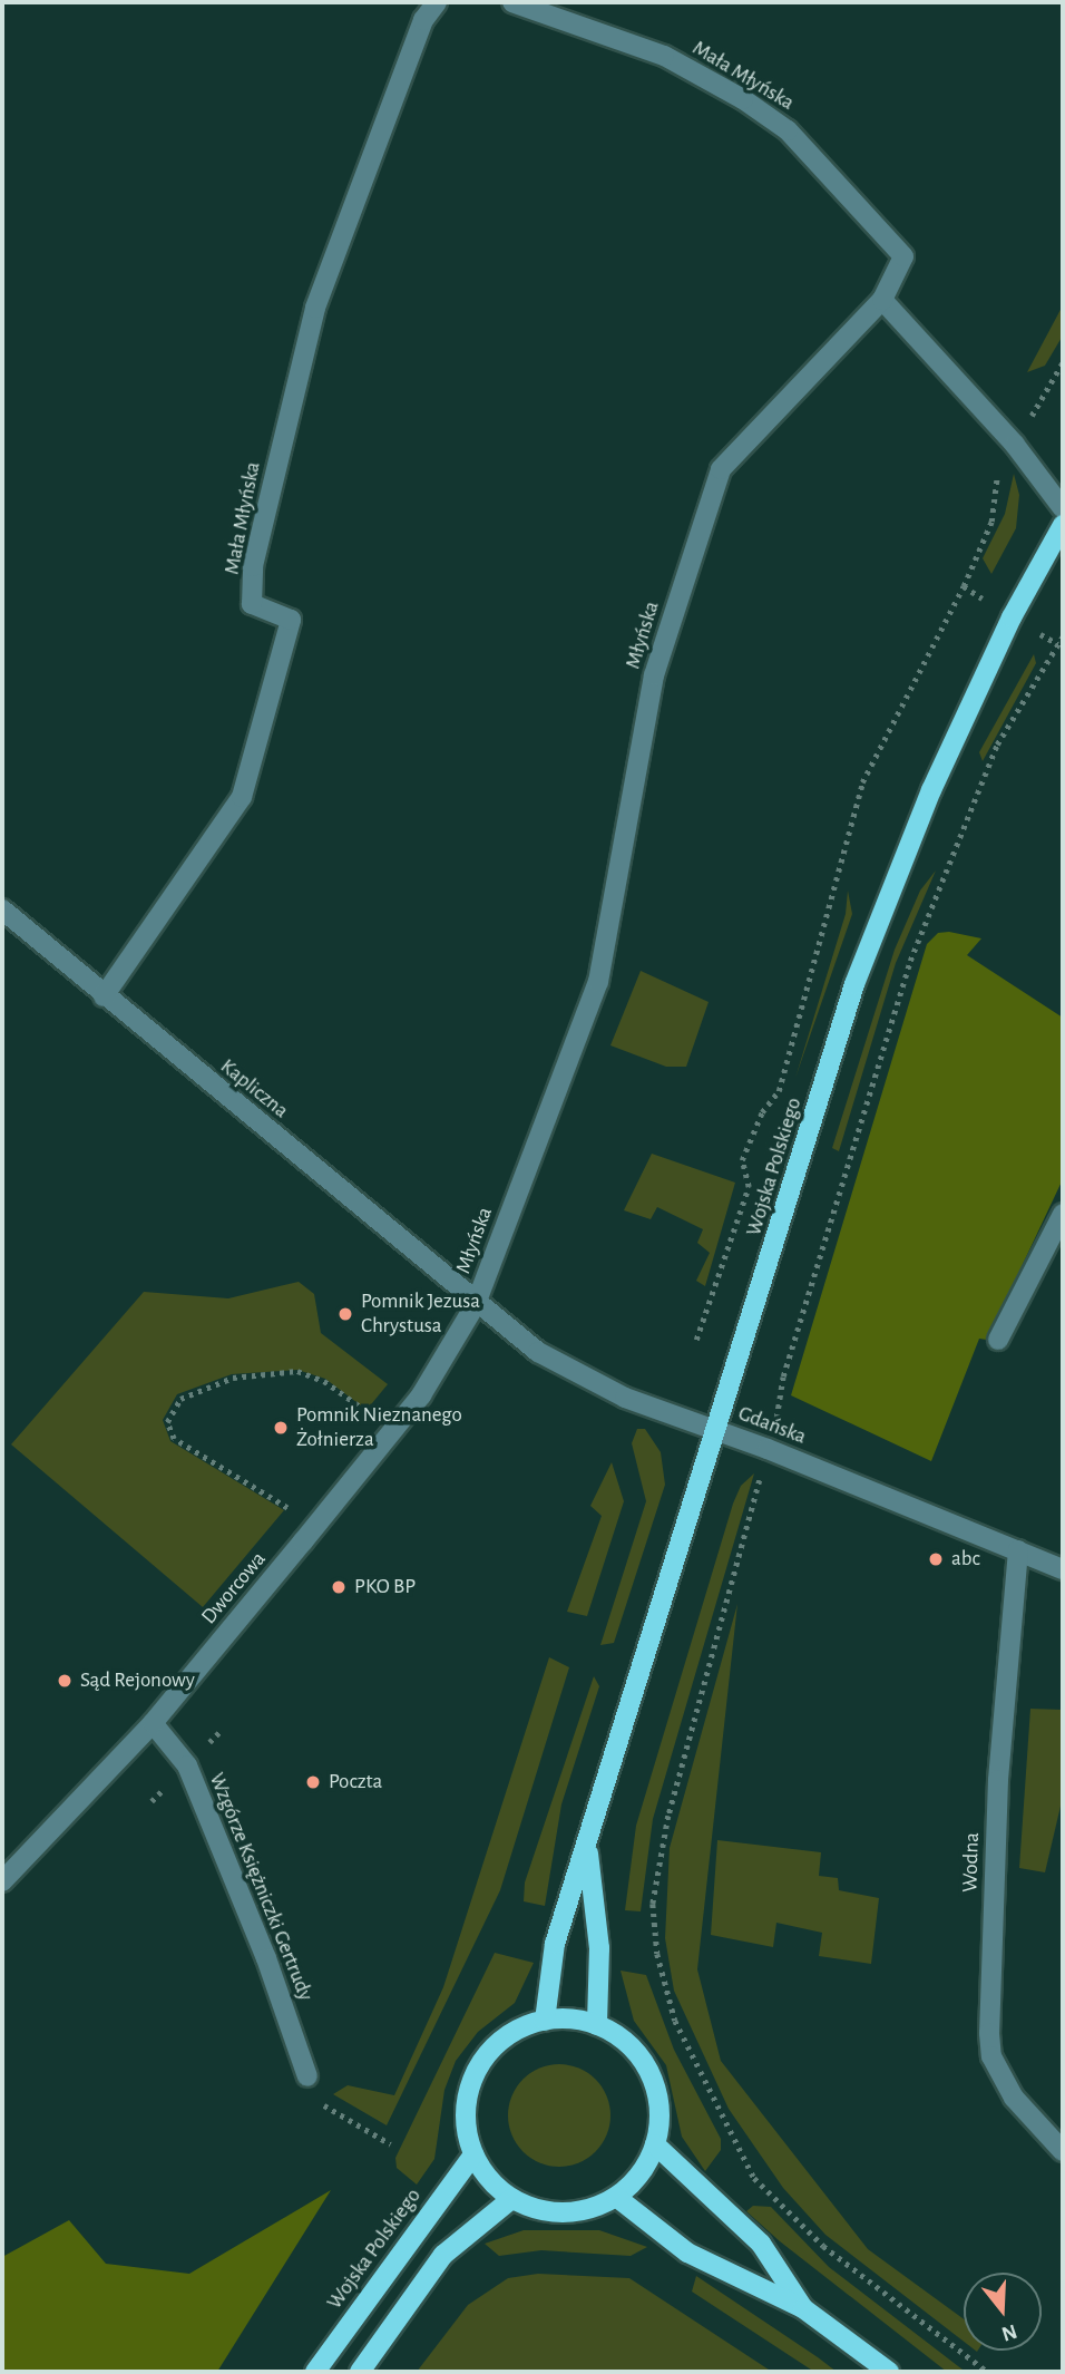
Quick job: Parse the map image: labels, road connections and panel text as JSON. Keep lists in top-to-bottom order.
{
  "streets": {
    "main road": ["Wojska Polskiego"],
    "street": [
      "Mała Młyńska",
      "Młyńska",
      "Kapliczna",
      "Gdańska",
      "Dworcowa",
      "Wodna",
      "Wzgórze Księżniczki Gertrudy"
    ]
  },
  "crossings": [
    ["Mała Młyńska", "Młyńska"],
    ["Mała Młyńska", "Kapliczna"],
    ["Młyńska", "Kapliczna"],
    ["Młyńska", "Gdańska"],
    ["Młyńska", "Dworcowa"],
    ["Kapliczna", "Gdańska"],
    ["Kapliczna", "Dworcowa"],
    ["Wojska Polskiego", "Gdańska"],
    ["Gdańska", "Dworcowa"],
    ["Gdańska", "Wodna"],
    ["Dworcowa", "Wzgórze Księżniczki Gertrudy"]
  ],
  "places": [
    "Pomnik Jezusa Chrystusa",
    "Pomnik Nieznanego Żołnierza",
    "abc",
    "PKO BP",
    "Sąd Rejonowy",
    "Poczta"
  ],
  "north": "bottom"
}
